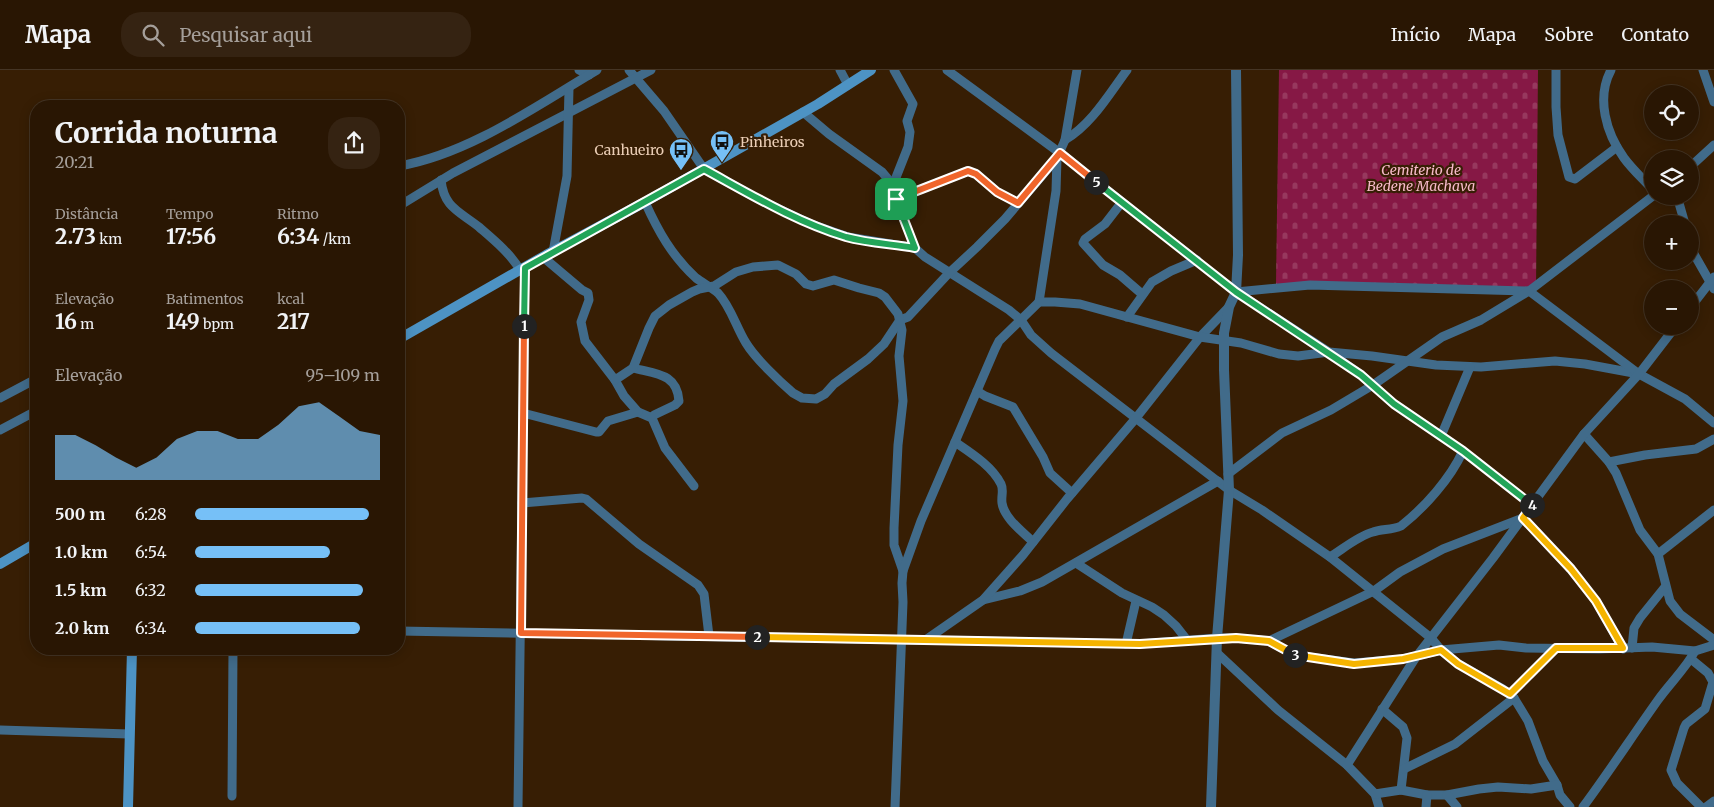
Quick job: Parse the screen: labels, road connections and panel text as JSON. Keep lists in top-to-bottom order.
{
  "parks": ["Cemiterio de Bedene Machava"],
  "places": {
    "bus stop": ["Pinheiros", "Canhueiro"]
  },
  "page": {
    "header": "Mapa",
    "search": "Pesquisar aqui",
    "nav": [
      "Início",
      "Mapa",
      "Sobre",
      "Contato"
    ],
    "map_buttons": ["+", "−"],
    "heading": ["Corrida noturna", "20:21"],
    "pins": [
      "5",
      "1",
      "4",
      "2",
      "3"
    ],
    "stats": [
      ["Distância", "2.73 km"],
      ["Tempo", "17:56"],
      ["Ritmo", "6:34 /km"],
      ["Elevação", "16 m"],
      ["Batimentos", "149 bpm"],
      ["kcal", "217"]
    ],
    "chart": ["Elevação", "95–109 m"],
    "list": [
      {
        "name": "500 m",
        "note": "6:28"
      },
      {
        "name": "1.0 km",
        "note": "6:54"
      },
      {
        "name": "1.5 km",
        "note": "6:32"
      },
      {
        "name": "2.0 km",
        "note": "6:34"
      }
    ]
  }
}
